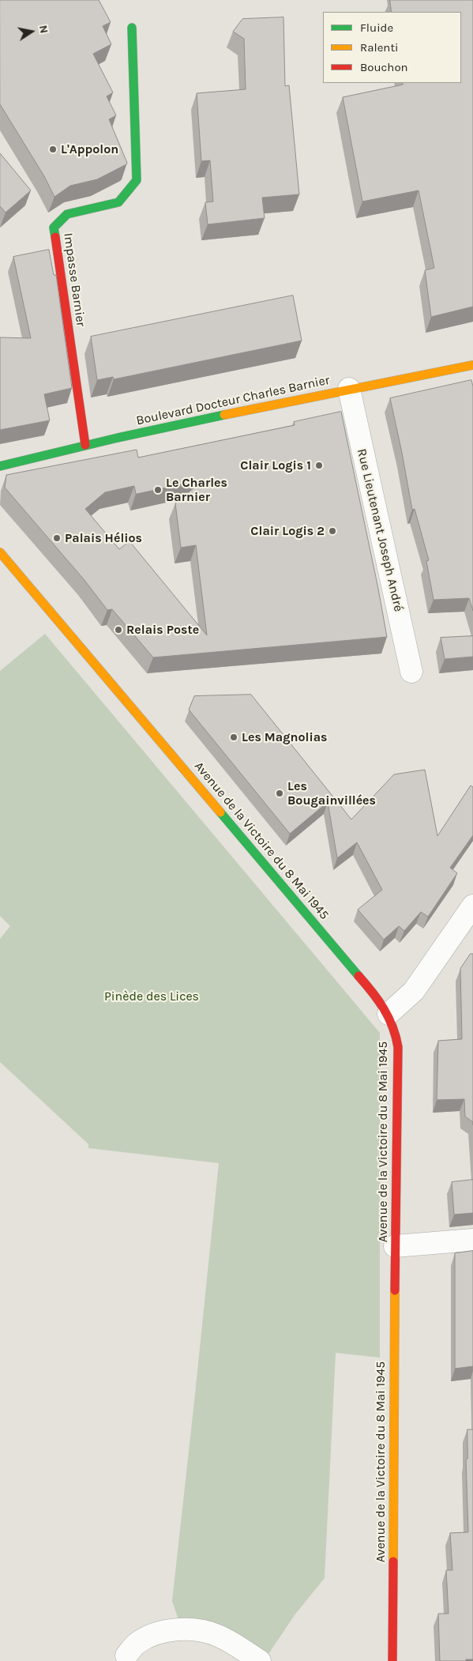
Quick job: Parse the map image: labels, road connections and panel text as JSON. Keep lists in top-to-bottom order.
{
  "streets": {
    "street": [
      "Impasse Barnier",
      "Boulevard Docteur Charles Barnier",
      "Rue Lieutenant Joseph André",
      "Avenue de la Victoire du 8 Mai 1945"
    ]
  },
  "crossings": [
    ["Impasse Barnier", "Boulevard Docteur Charles Barnier"],
    ["Boulevard Docteur Charles Barnier", "Rue Lieutenant Joseph André"]
  ],
  "parks": ["Pinède des Lices"],
  "places": [
    "L'Appolon",
    "Clair Logis 1",
    "Le Charles Barnier",
    "Clair Logis 2",
    "Palais Hélios",
    "Relais Poste",
    "Les Magnolias",
    "Les Bougainvillées"
  ],
  "legend": ["Fluide", "Ralenti", "Bouchon"],
  "north": "right"
}
